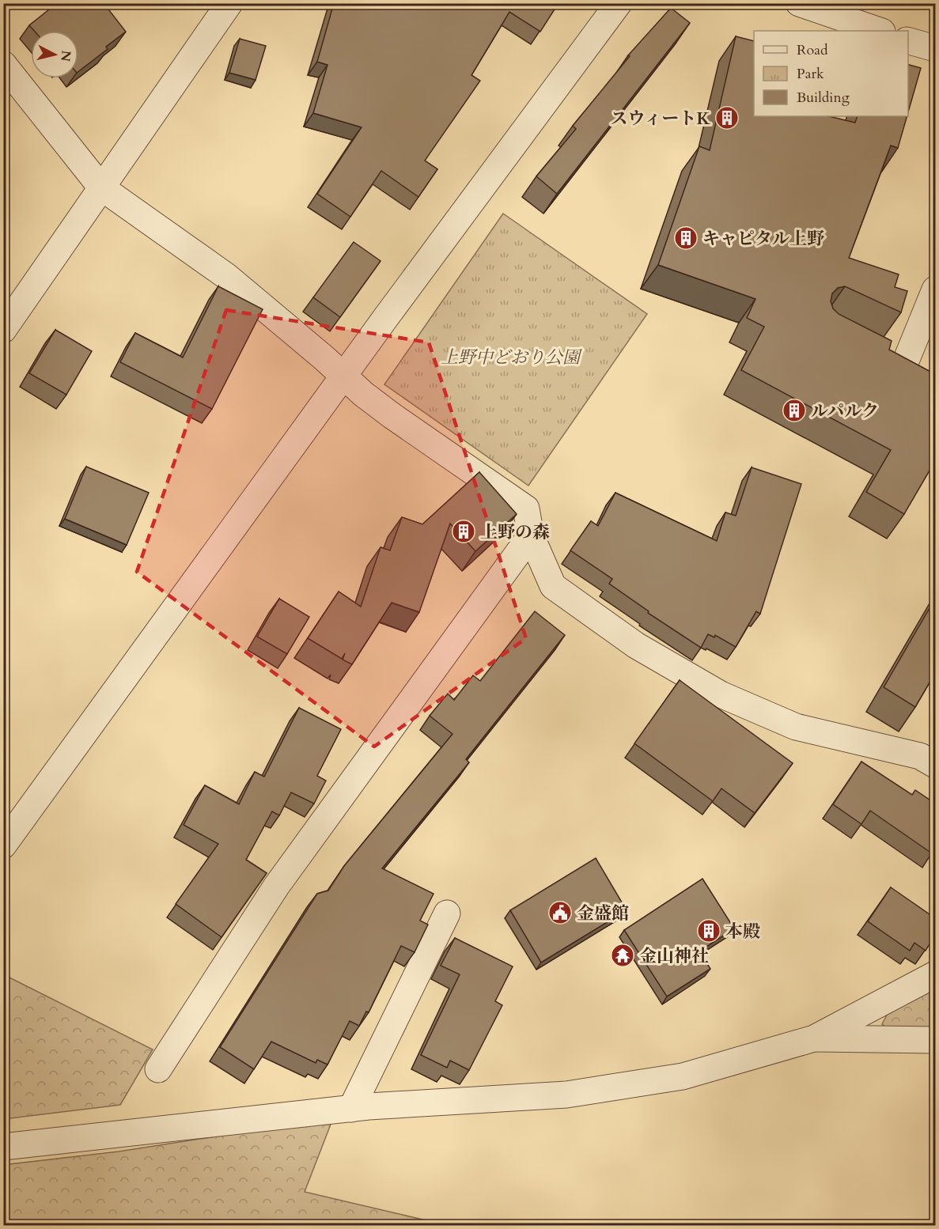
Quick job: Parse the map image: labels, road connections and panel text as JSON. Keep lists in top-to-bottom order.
{
  "parks": ["上野中どおり公園"],
  "places": {
    "building": [
      "スウィートK",
      "キャピタル上野",
      "ルパルク",
      "上野の森",
      "本殿"
    ],
    "public building": ["金盛館"],
    "temple": ["金山神社"]
  },
  "legend": ["Road", "Park", "Building"],
  "north": "right"
}
